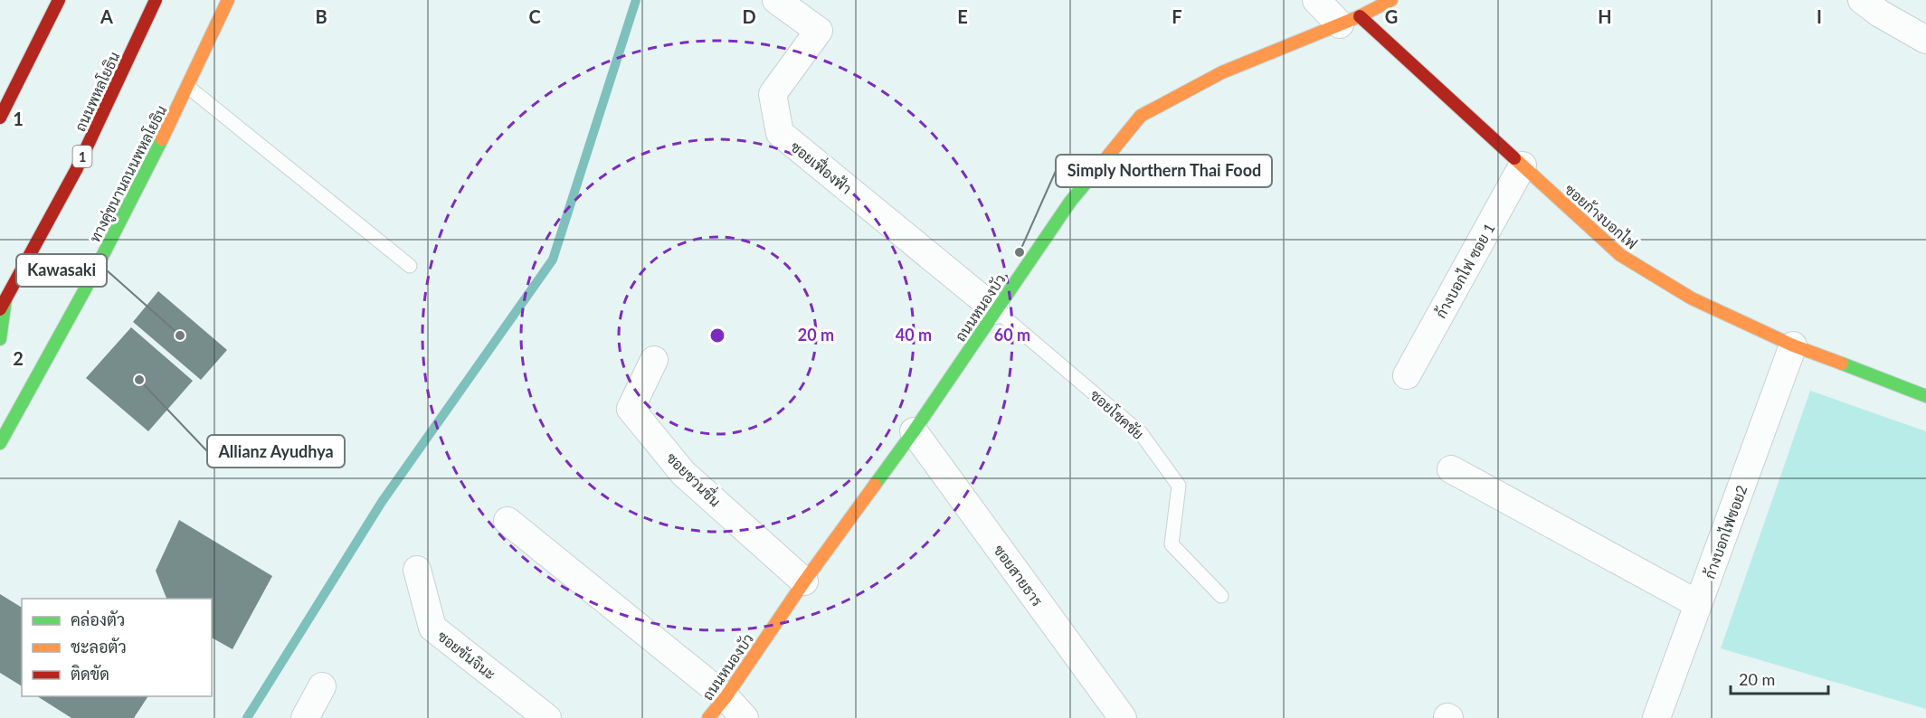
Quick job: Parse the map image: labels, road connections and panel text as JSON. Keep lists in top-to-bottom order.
{
  "streets": {
    "street": [
      "ถนนพหลโยธิน",
      "1",
      "ซอยเฟื่องฟ้า",
      "ทางคู่ขนานถนนพหลโยธิน",
      "ซอยก้างบอกไฟ",
      "ก้างบอกไฟ ซอย 1",
      "ถนนหนองบัว",
      "ซอยชวนชื่น",
      "ก้างบอกไฟซอย2",
      "ซอยสายธาร",
      "ซอยขันจินะ"
    ],
    "lane": ["ซอยโชคชัย"]
  },
  "crossings": [
    ["ซอยเฟื่องฟ้า", "ถนนหนองบัว"],
    ["ซอยเฟื่องฟ้า", "ซอยโชคชัย"],
    ["ซอยก้างบอกไฟ", "ก้างบอกไฟ ซอย 1"],
    ["ซอยก้างบอกไฟ", "ถนนหนองบัว"],
    ["ซอยก้างบอกไฟ", "ก้างบอกไฟซอย2"],
    ["ถนนหนองบัว", "ซอยโชคชัย"],
    ["ถนนหนองบัว", "ซอยชวนชื่น"],
    ["ถนนหนองบัว", "ซอยสายธาร"]
  ],
  "places": ["Simply Northern Thai Food", "Kawasaki", "Allianz Ayudhya"],
  "legend": ["คล่องตัว", "ชะลอตัว", "ติดขัด"],
  "scale_bar": "20 m",
  "grid": {
    "columns": [
      "A",
      "B",
      "C",
      "D",
      "E",
      "F",
      "G",
      "H",
      "I"
    ],
    "rows": ["1", "2"]
  },
  "rings": ["20 m", "40 m", "60 m"]
}
